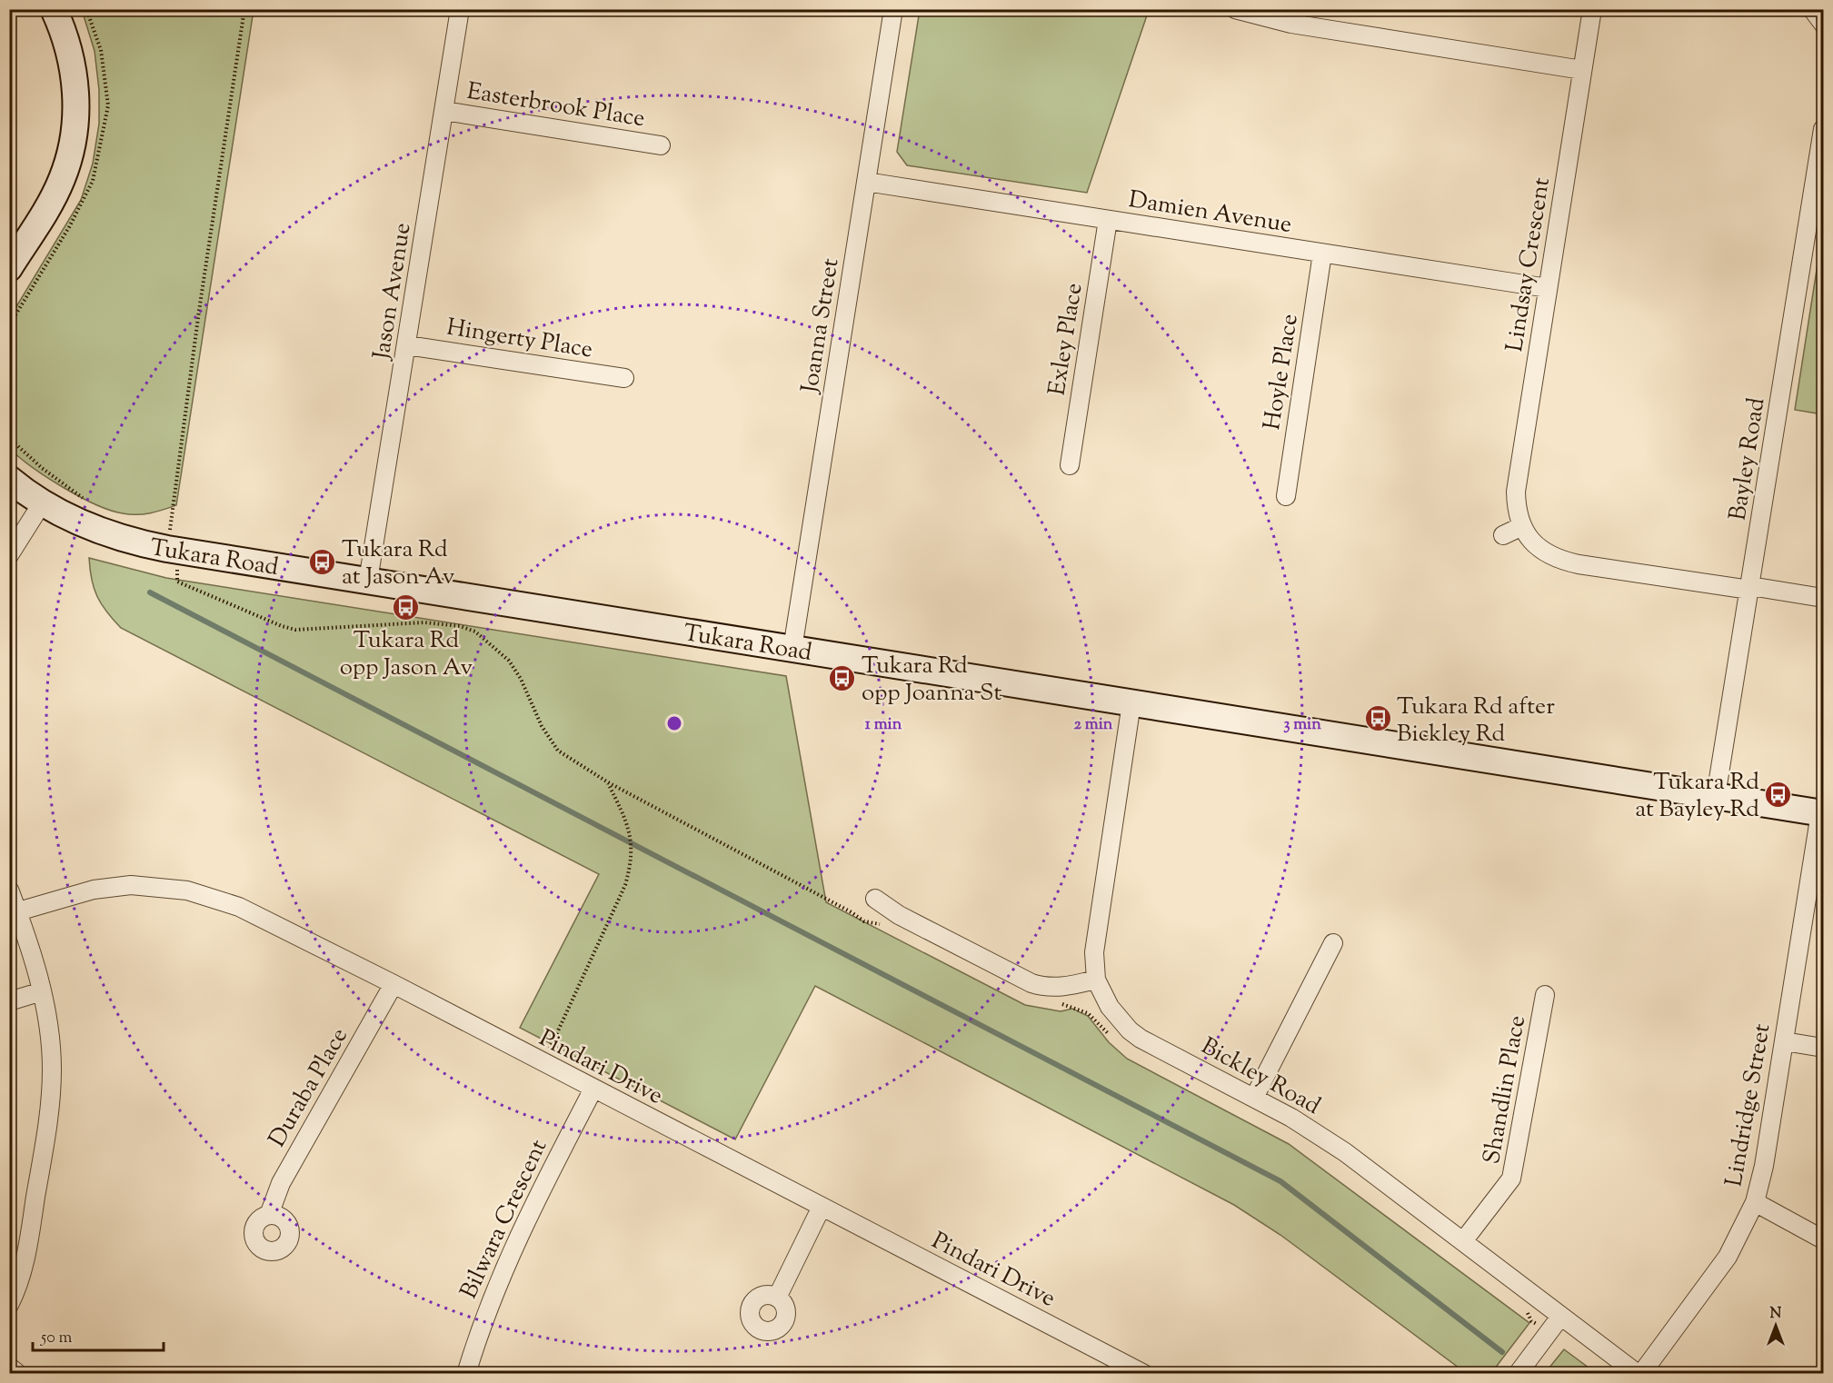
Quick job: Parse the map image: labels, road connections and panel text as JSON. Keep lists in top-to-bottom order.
{
  "streets": {
    "street": [
      "Easterbrook Place",
      "Damien Avenue",
      "Lindsay Crescent",
      "Jason Avenue",
      "Joanna Street",
      "Hingerty Place",
      "Exley Place",
      "Hoyle Place",
      "Bayley Road",
      "Tukara Road",
      "Pindari Drive",
      "Bickley Road",
      "Duraba Place",
      "Shandlin Place",
      "Lindridge Street",
      "Bilwara Crescent"
    ]
  },
  "crossings": [
    ["Easterbrook Place", "Jason Avenue"],
    ["Damien Avenue", "Lindsay Crescent"],
    ["Damien Avenue", "Joanna Street"],
    ["Damien Avenue", "Exley Place"],
    ["Damien Avenue", "Hoyle Place"],
    ["Lindsay Crescent", "Bayley Road"],
    ["Jason Avenue", "Hingerty Place"],
    ["Jason Avenue", "Tukara Road"],
    ["Joanna Street", "Tukara Road"],
    ["Bayley Road", "Tukara Road"],
    ["Tukara Road", "Bickley Road"],
    ["Tukara Road", "Lindridge Street"],
    ["Pindari Drive", "Duraba Place"],
    ["Pindari Drive", "Bilwara Crescent"],
    ["Bickley Road", "Shandlin Place"],
    ["Bickley Road", "Lindridge Street"]
  ],
  "places": {
    "bus stop": [
      "Tukara Rd at Jason Av",
      "Tukara Rd opp Jason Av",
      "Tukara Rd opp Joanna St",
      "Tukara Rd after Bickley Rd",
      "Tukara Rd at Bayley Rd"
    ]
  },
  "scale_bar": "50 m",
  "north": "top",
  "rings": ["1 min", "2 min", "3 min"]
}
